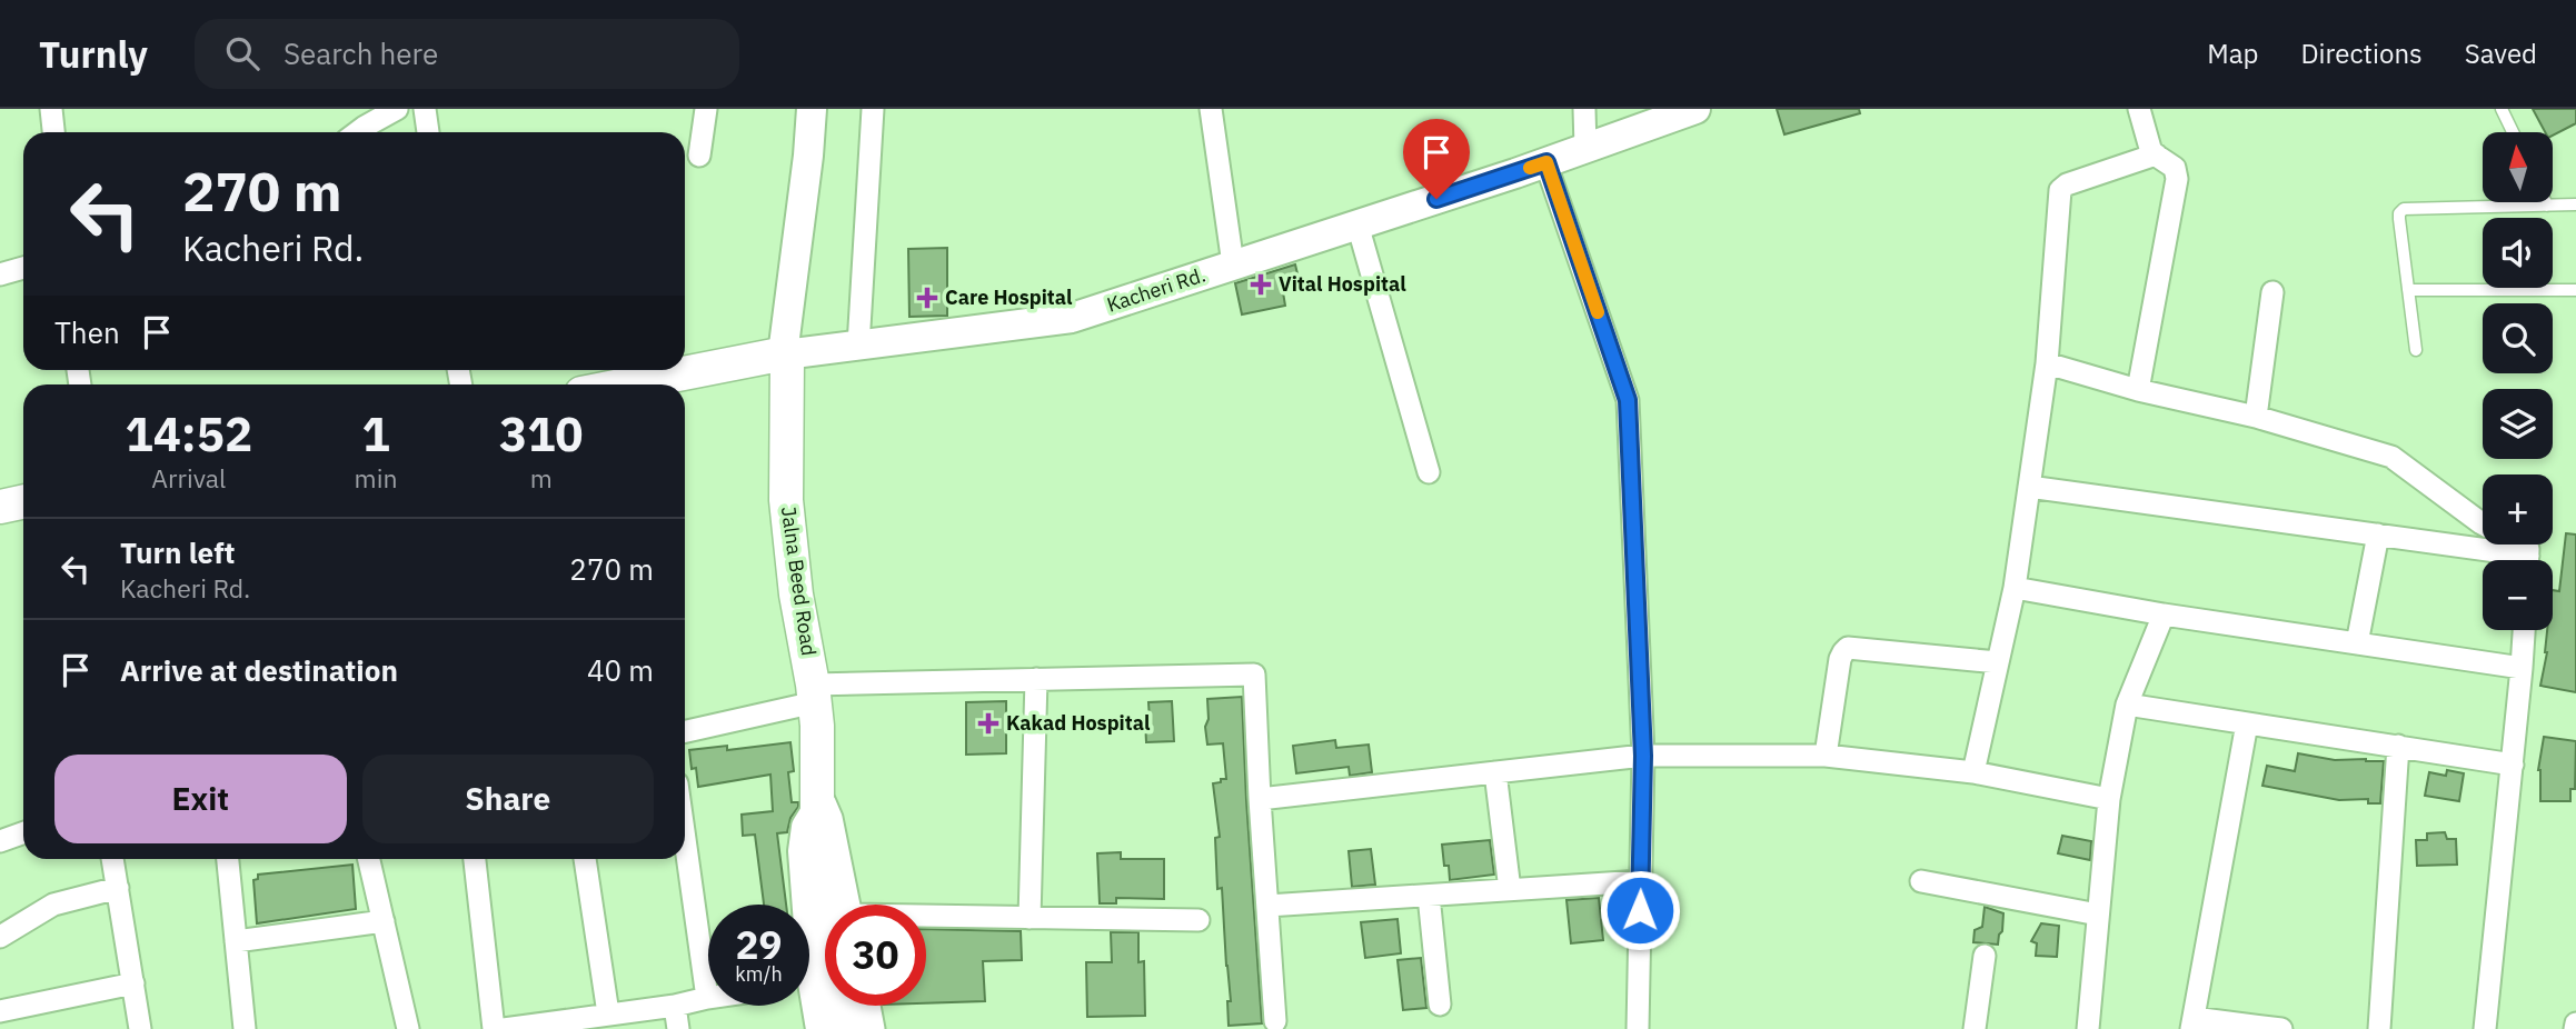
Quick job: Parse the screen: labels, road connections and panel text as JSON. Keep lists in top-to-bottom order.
{
  "streets": {
    "main road": ["Kacheri Rd.", "Jalna Beed Road"]
  },
  "crossings": [
    ["Kacheri Rd.", "Jalna Beed Road"]
  ],
  "places": {
    "health": ["Vital Hospital", "Care Hospital", "Kakad Hospital"]
  },
  "north": "top",
  "page": {
    "header": "Turnly",
    "search": "Search here",
    "nav": ["Map", "Directions", "Saved"],
    "map_buttons": ["+", "−"],
    "turn": ["270 m", "Kacheri Rd."],
    "then": "Then",
    "eta": [
      "14:52",
      "Arrival",
      "1",
      "min",
      "310",
      "m"
    ],
    "list": [
      {
        "name": "Turn left",
        "note": "Kacheri Rd.",
        "value": "270 m"
      },
      {
        "name": "Arrive at destination",
        "value": "40 m"
      }
    ],
    "buttons": ["Exit", "Share"],
    "speed": "29 km/h",
    "limit": "30"
  }
}
